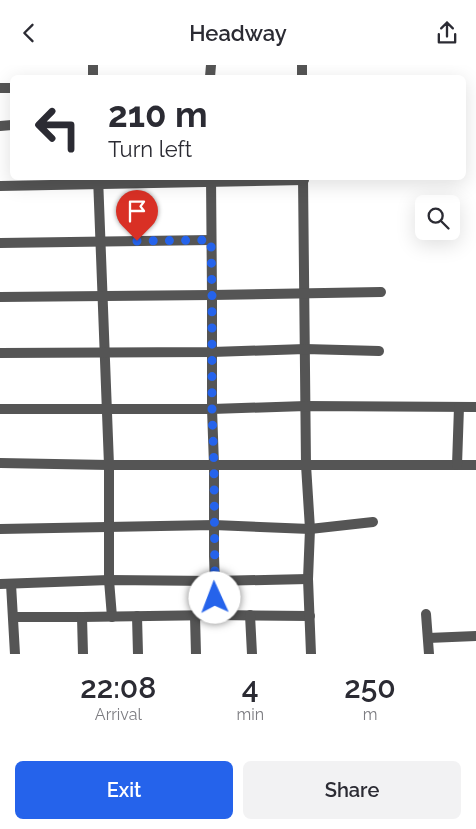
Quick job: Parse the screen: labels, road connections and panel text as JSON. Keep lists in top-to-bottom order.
{
  "page": {
    "header": "Headway",
    "turn": ["210 m", "Turn left"],
    "eta": [
      "22:08",
      "Arrival",
      "4",
      "min",
      "250",
      "m"
    ],
    "buttons": ["Exit", "Share"]
  }
}
